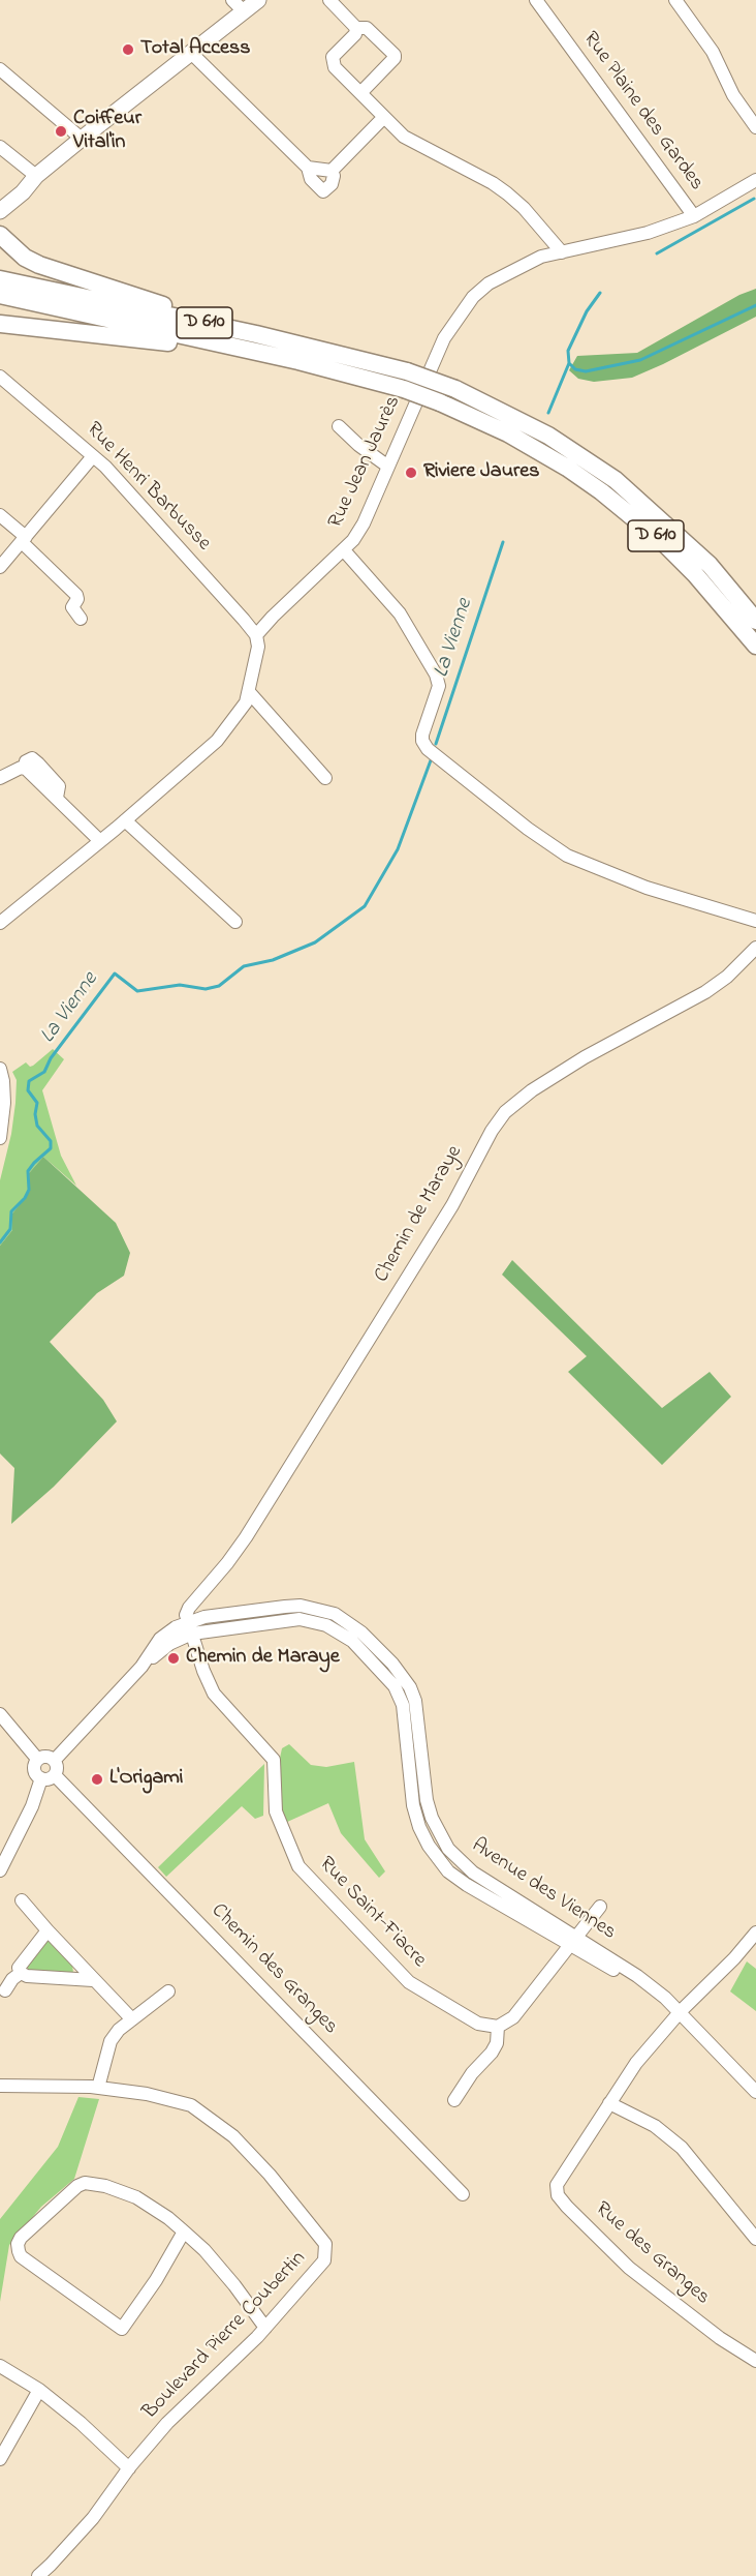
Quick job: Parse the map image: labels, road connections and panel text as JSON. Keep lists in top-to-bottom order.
{
  "streets": {
    "highway": ["D 610"],
    "street": [
      "Rue Plaine des Gardes",
      "Rue Jean Jaurès",
      "Rue Henri Barbusse",
      "Chemin de Maraye",
      "Avenue des Viennes",
      "Rue Saint-Fiacre",
      "Chemin des Granges",
      "Rue des Granges",
      "Boulevard Pierre Coubertin"
    ]
  },
  "crossings": [
    ["Rue Plaine des Gardes", "Rue Jean Jaurès"],
    ["Rue Jean Jaurès", "Rue Henri Barbusse"],
    ["Chemin de Maraye", "Avenue des Viennes"],
    ["Chemin de Maraye", "Rue Saint-Fiacre"],
    ["Avenue des Viennes", "Rue Saint-Fiacre"],
    ["Avenue des Viennes", "Chemin des Granges"],
    ["Avenue des Viennes", "Rue des Granges"]
  ],
  "water": ["La Vienne"],
  "places": [
    "Total Access",
    "Coiffeur Vital'in",
    "Riviere Jaures",
    "Chemin de Maraye",
    "L'Origami"
  ]
}
